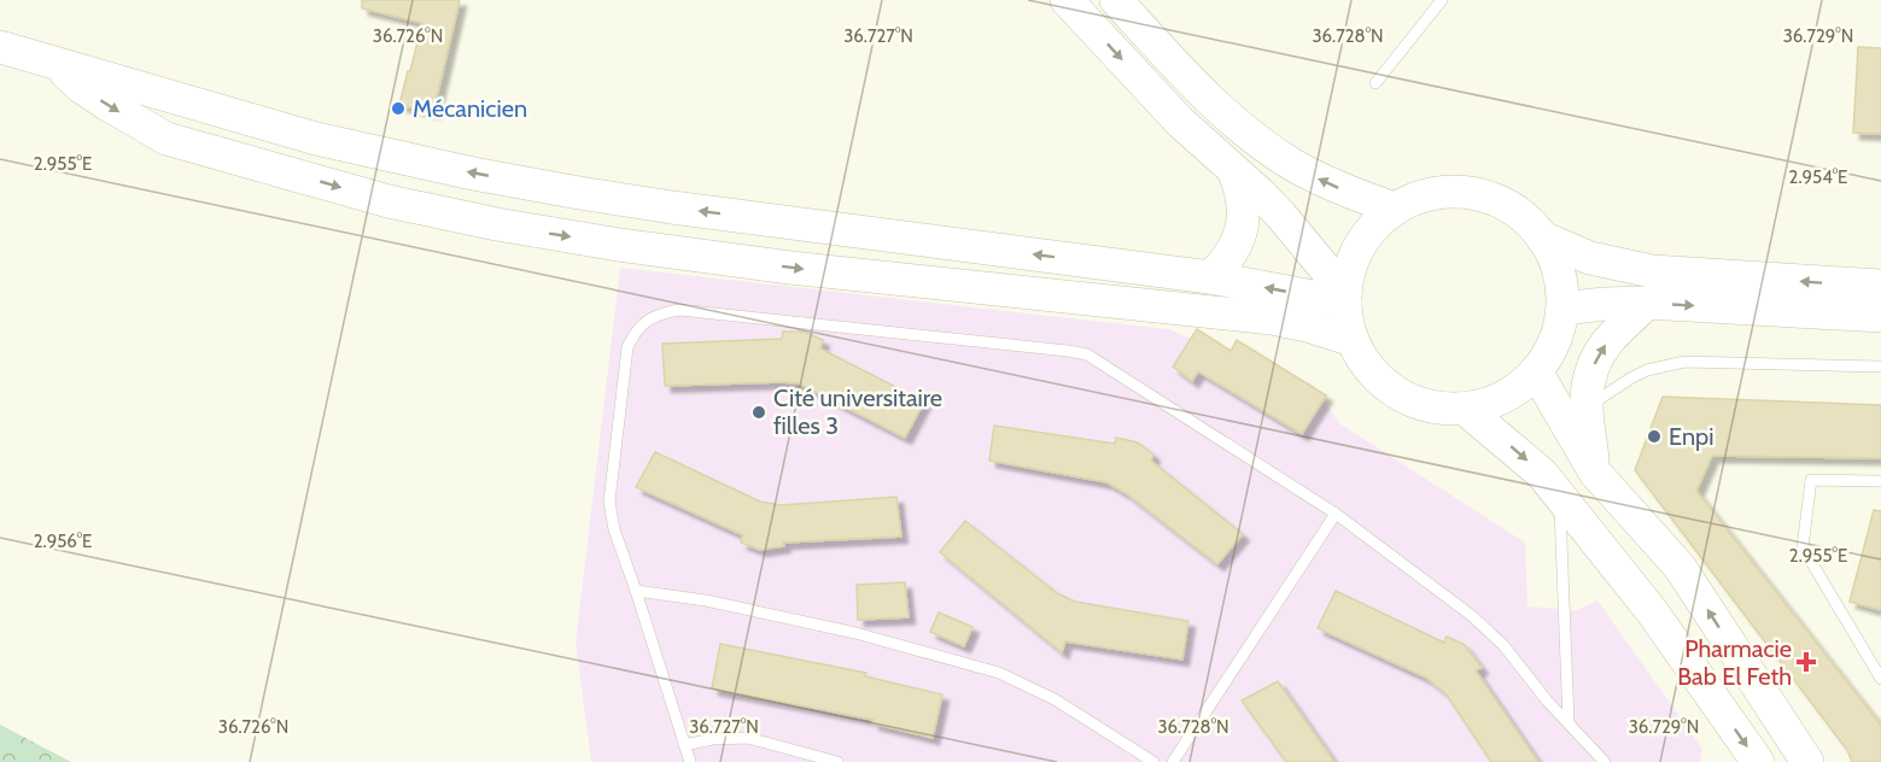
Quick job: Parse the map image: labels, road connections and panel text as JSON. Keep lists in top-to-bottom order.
{
  "places": {
    "other": ["Mécanicien", "Cité universitaire filles 3", "Enpi"],
    "health": ["Pharmacie Bab El Feth"]
  },
  "coordinates": [
    "36.726°N",
    "36.727°N",
    "36.728°N",
    "36.729°N",
    "2.955°E",
    "2.954°E",
    "2.956°E"
  ]
}
